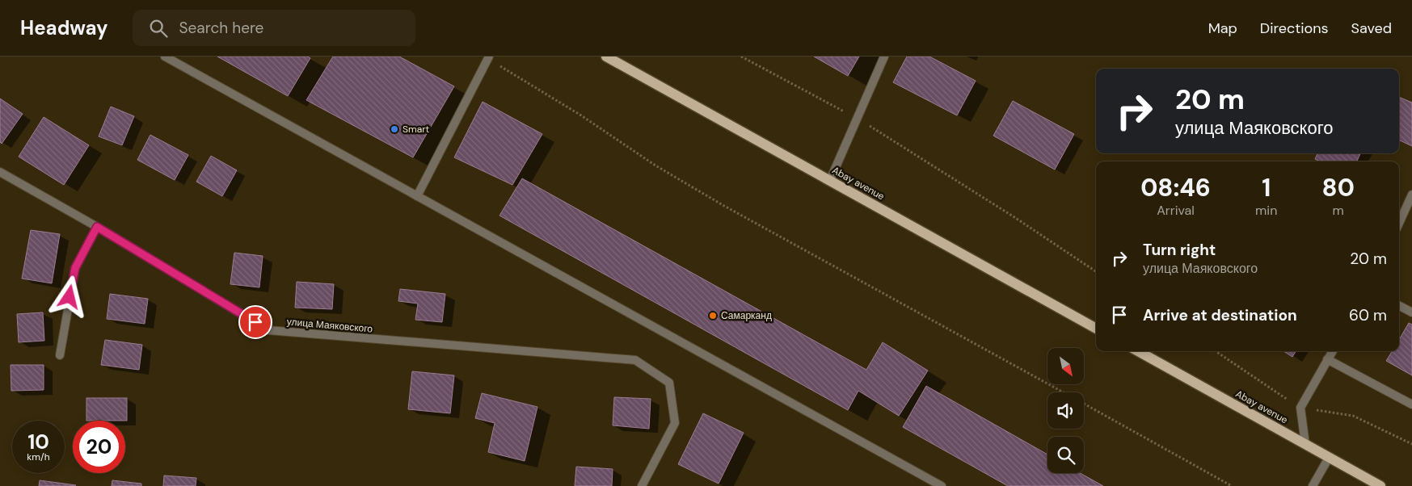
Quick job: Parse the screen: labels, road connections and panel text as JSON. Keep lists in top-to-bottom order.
{
  "streets": {
    "main road": ["Abay avenue"],
    "street": ["улица Маяковского"]
  },
  "places": ["Smart", "Самарканд"],
  "north": "bottom right",
  "page": {
    "header": "Headway",
    "search": "Search here",
    "nav": ["Map", "Directions", "Saved"],
    "turn": ["20 m", "улица Маяковского"],
    "eta": [
      "08:46",
      "Arrival",
      "1",
      "min",
      "80",
      "m"
    ],
    "list": [
      {
        "name": "Turn right",
        "note": "улица Маяковского",
        "value": "20 m"
      },
      {
        "name": "Arrive at destination",
        "value": "60 m"
      }
    ],
    "speed": "10 km/h",
    "limit": "20"
  }
}
